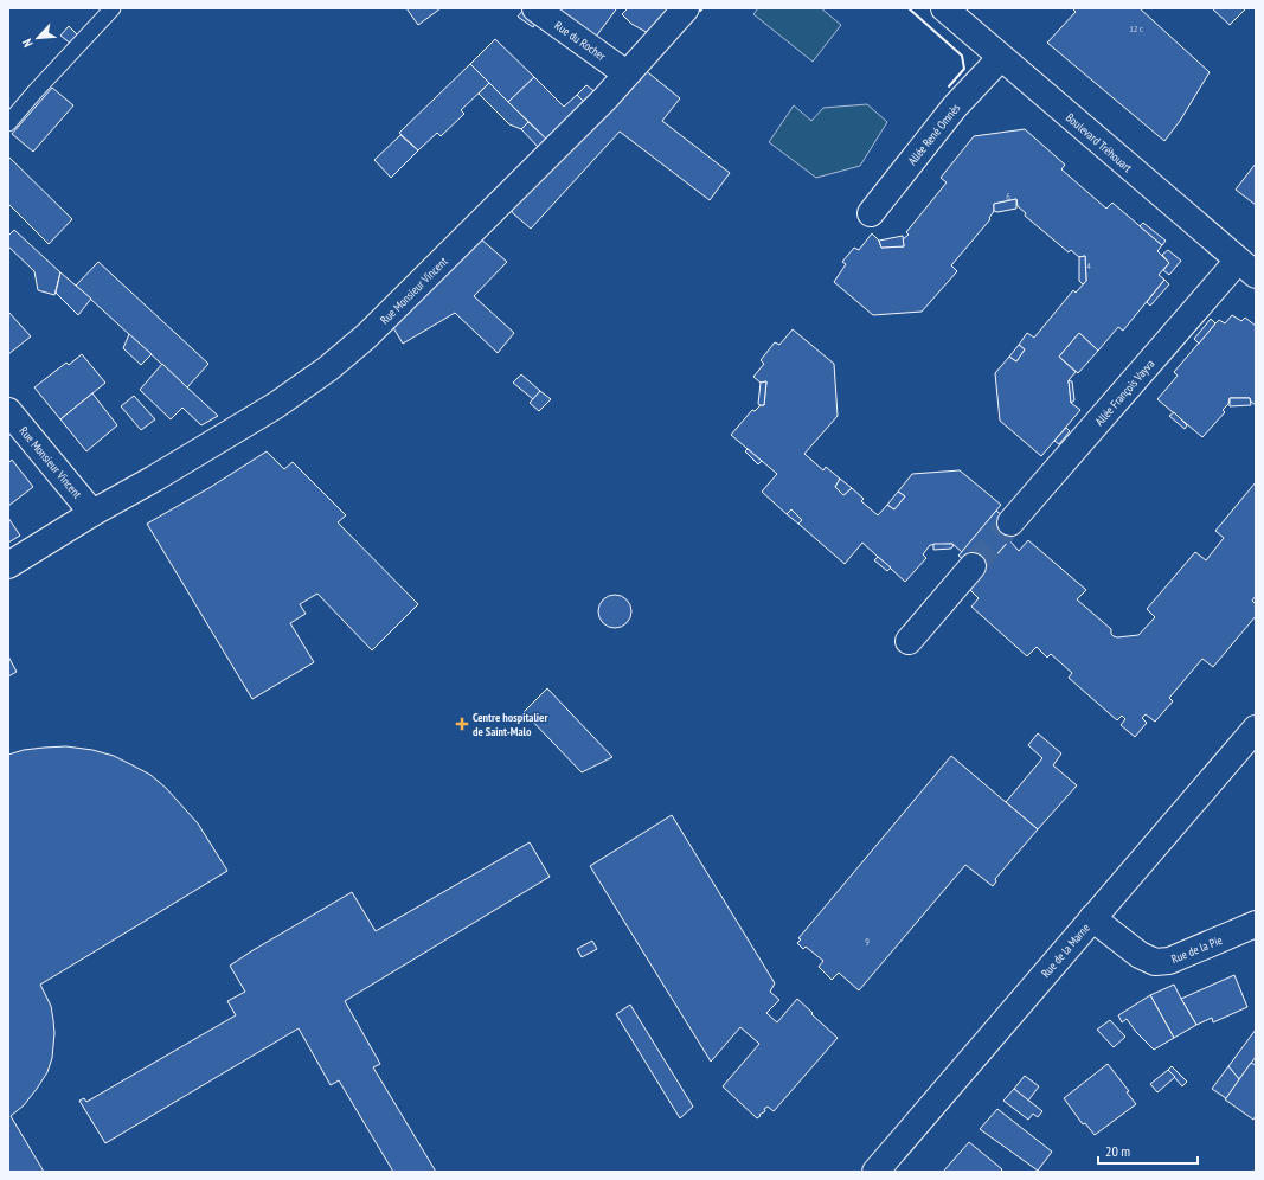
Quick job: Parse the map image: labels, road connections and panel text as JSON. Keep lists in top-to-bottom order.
{
  "streets": {
    "street": [
      "Rue du Rocher",
      "Allée René Omnès",
      "Boulevard Tréhouart",
      "Rue Monsieur Vincent",
      "Allée François Vayva",
      "Rue de la Pie",
      "Rue de la Marne"
    ]
  },
  "crossings": [
    ["Rue du Rocher", "Rue Monsieur Vincent"],
    ["Allée René Omnès", "Boulevard Tréhouart"],
    ["Boulevard Tréhouart", "Allée François Vayva"],
    ["Rue de la Pie", "Rue de la Marne"]
  ],
  "places": {
    "health": ["Centre hospitalier de Saint-Malo"]
  },
  "house_numbers": [
    "12 c",
    "6",
    "4",
    "9"
  ],
  "scale_bar": "20 m",
  "north": "bottom left"
}
